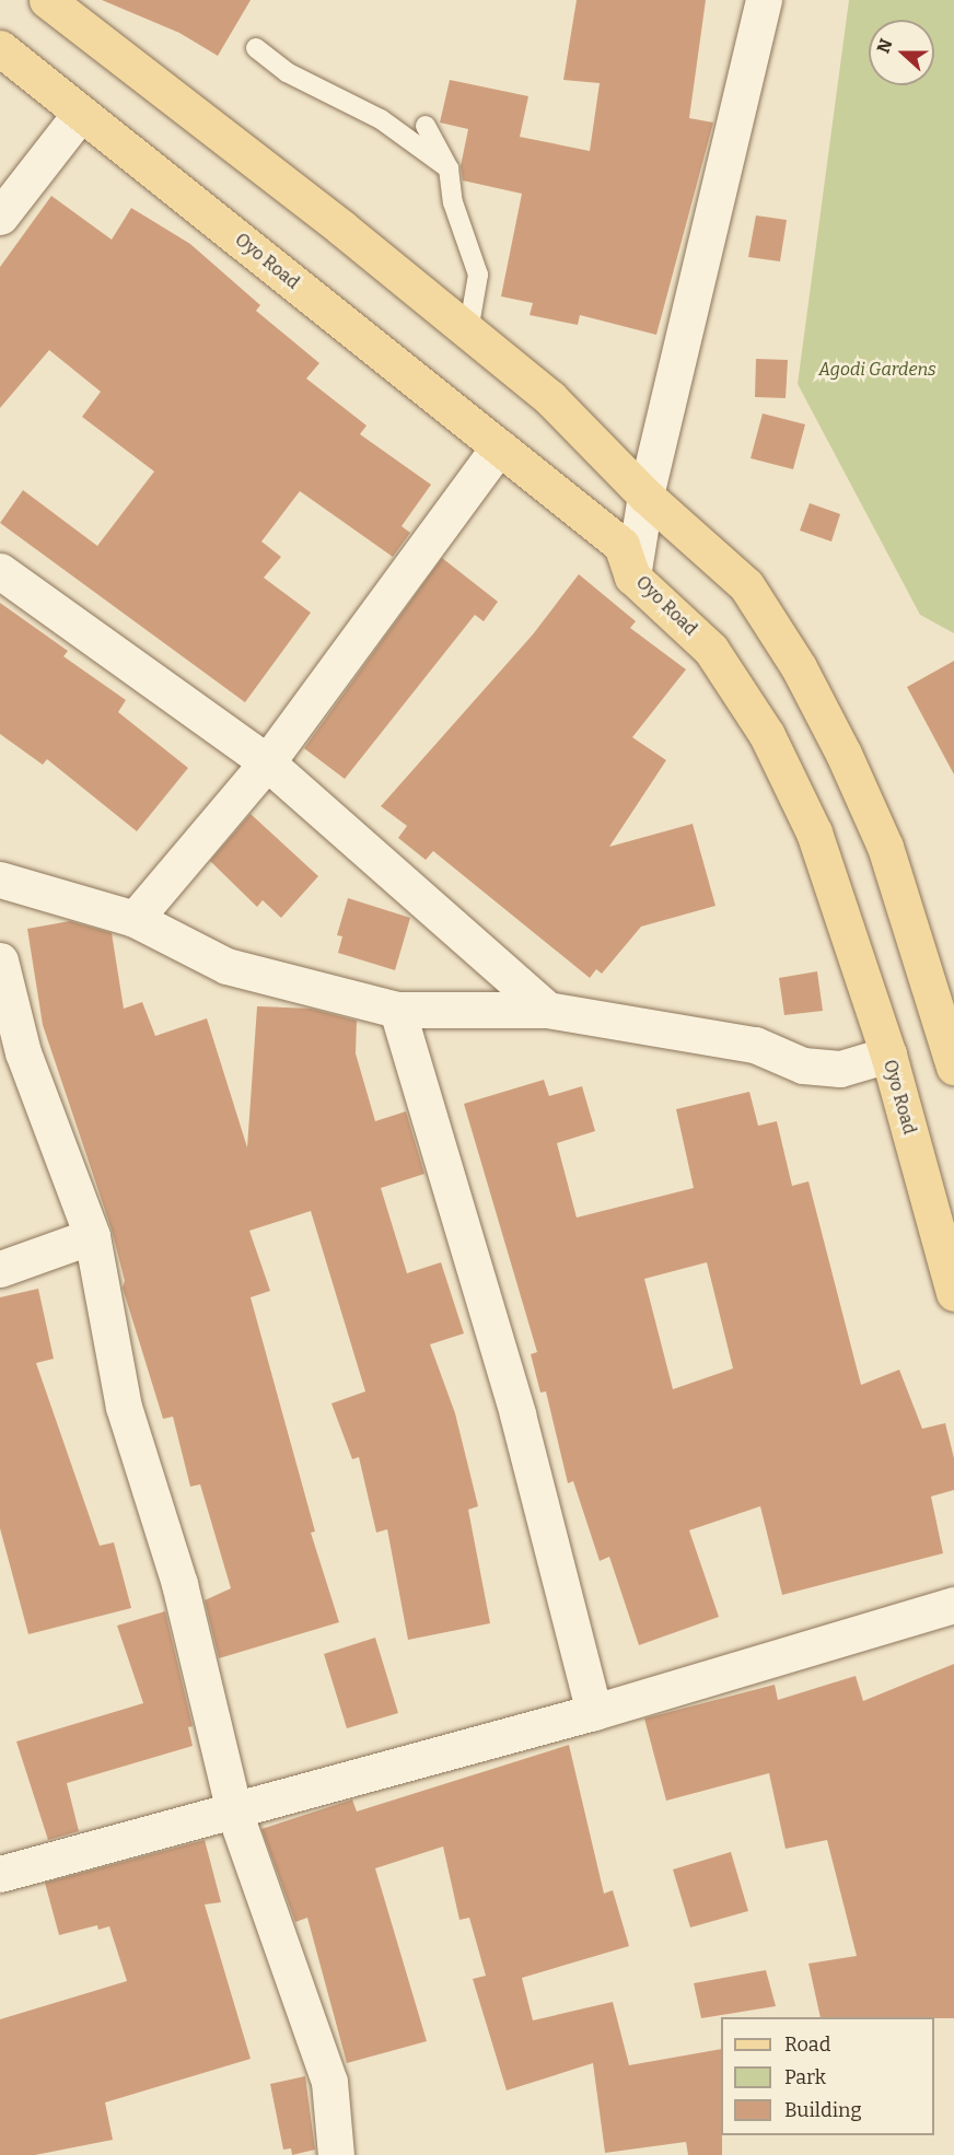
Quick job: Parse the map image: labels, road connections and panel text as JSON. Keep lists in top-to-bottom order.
{
  "streets": {
    "main road": ["Oyo Road"]
  },
  "parks": ["Agodi Gardens"],
  "legend": ["Road", "Park", "Building"],
  "north": "left"
}
